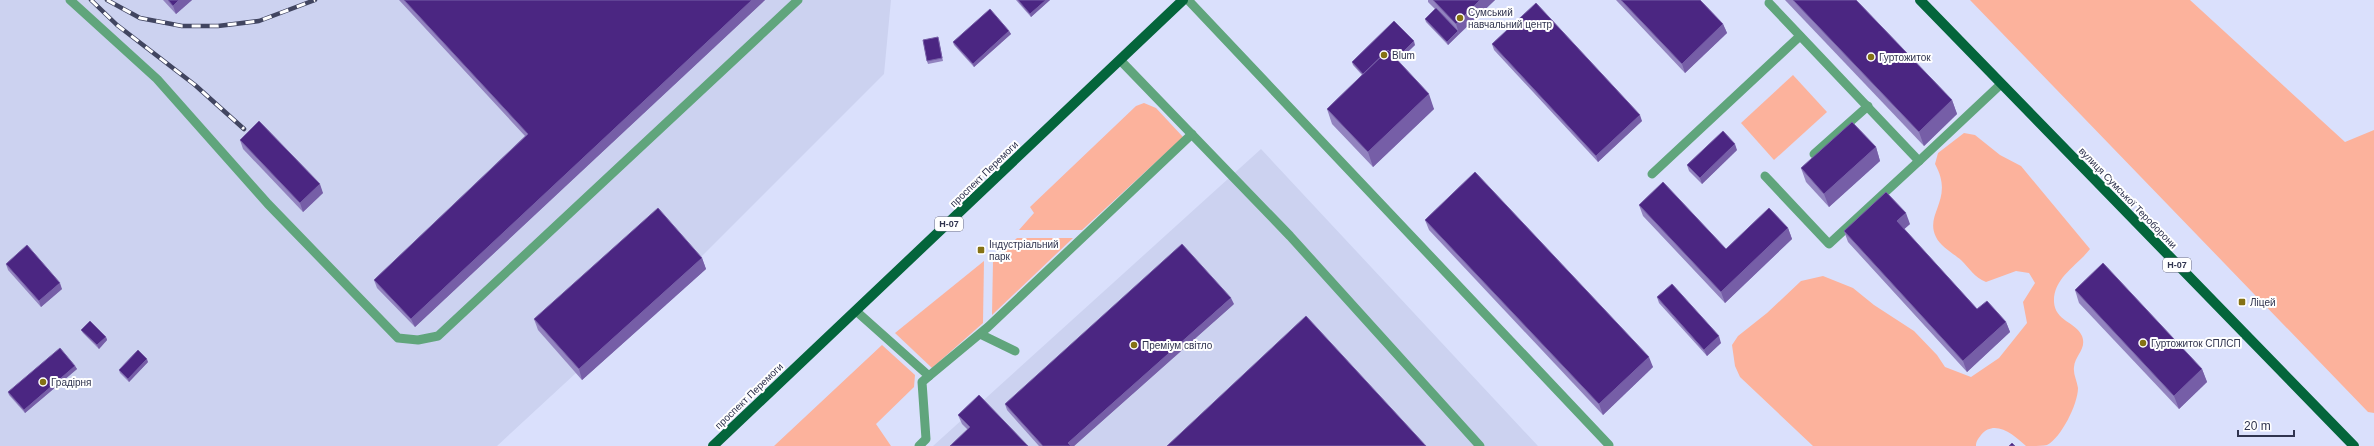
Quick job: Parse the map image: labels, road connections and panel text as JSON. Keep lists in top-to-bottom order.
{
  "streets": {
    "main road": ["проспект Перемоги", "вулиця Сумської Тероборони", "Н-07"]
  },
  "places": {
    "other": [
      "Сумський навчальний центр",
      "Blum",
      "Гуртожиток",
      "Гуртожиток СПЛСП",
      "Преміум світло",
      "Градірня"
    ],
    "transit": ["Індустріальний парк", "Ліцей"]
  },
  "scale_bar": "20 m"
}
